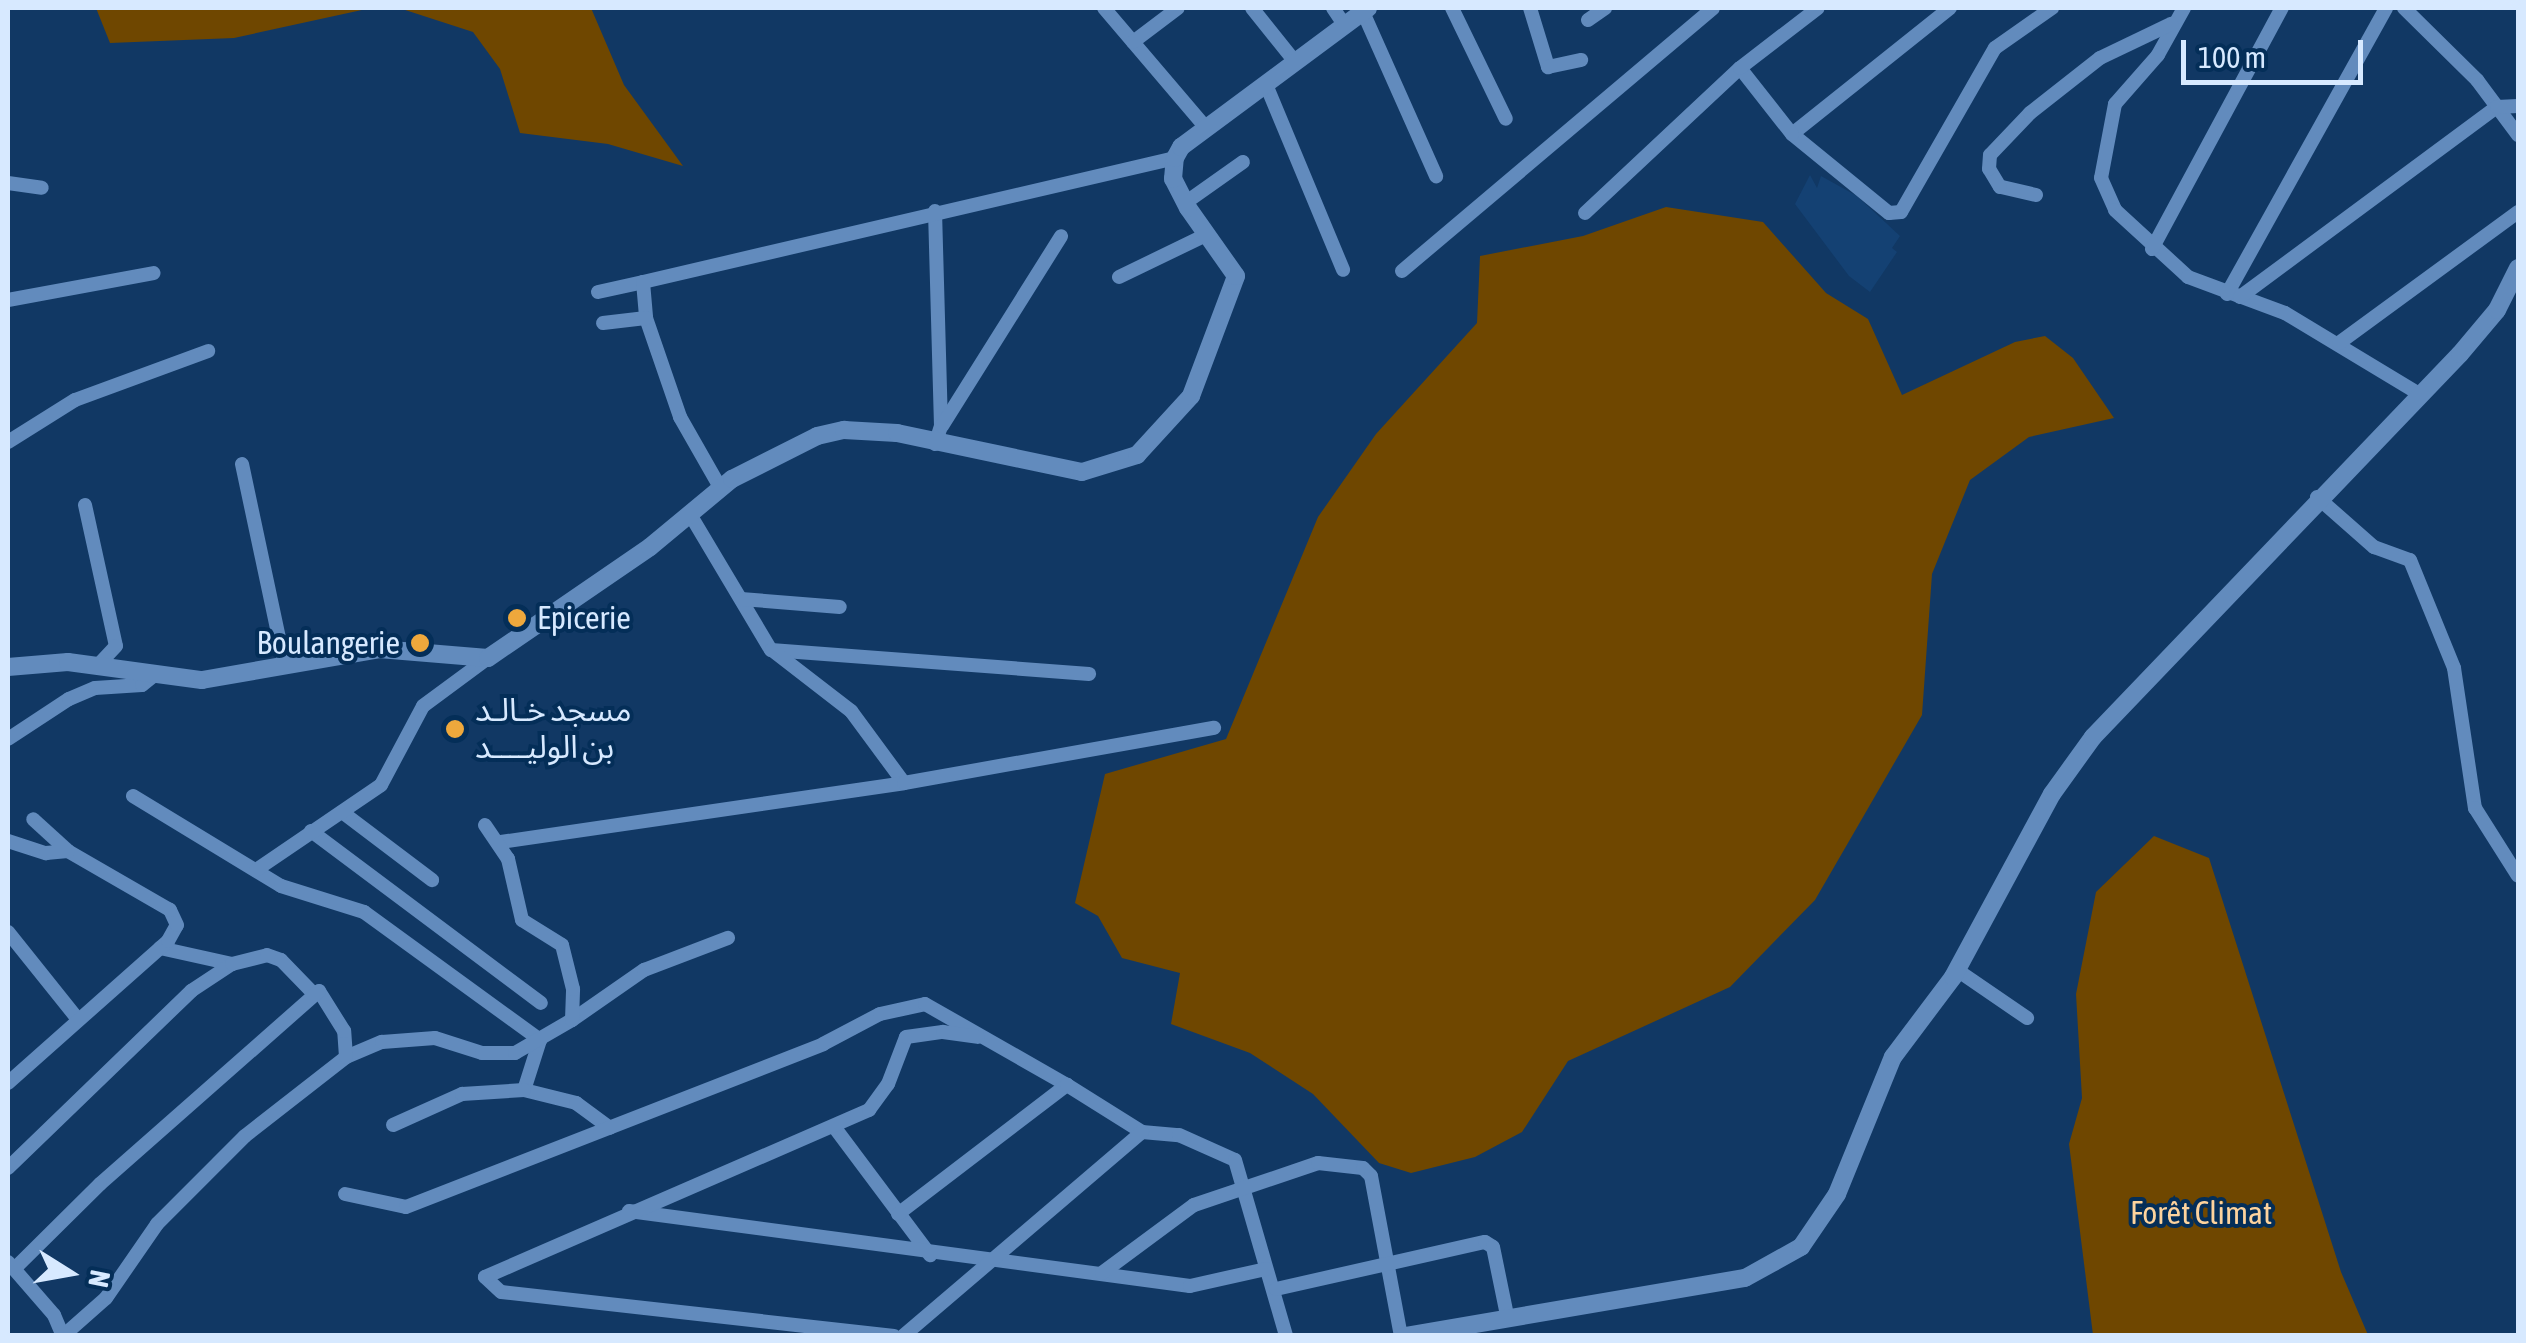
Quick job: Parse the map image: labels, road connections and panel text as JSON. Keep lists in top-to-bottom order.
{
  "parks": ["Forêt Climat"],
  "places": ["Epicerie", "Boulangerie", "مسجد خـالـد بن الوليــــد"],
  "scale_bar": "100 m",
  "north": "right"
}
